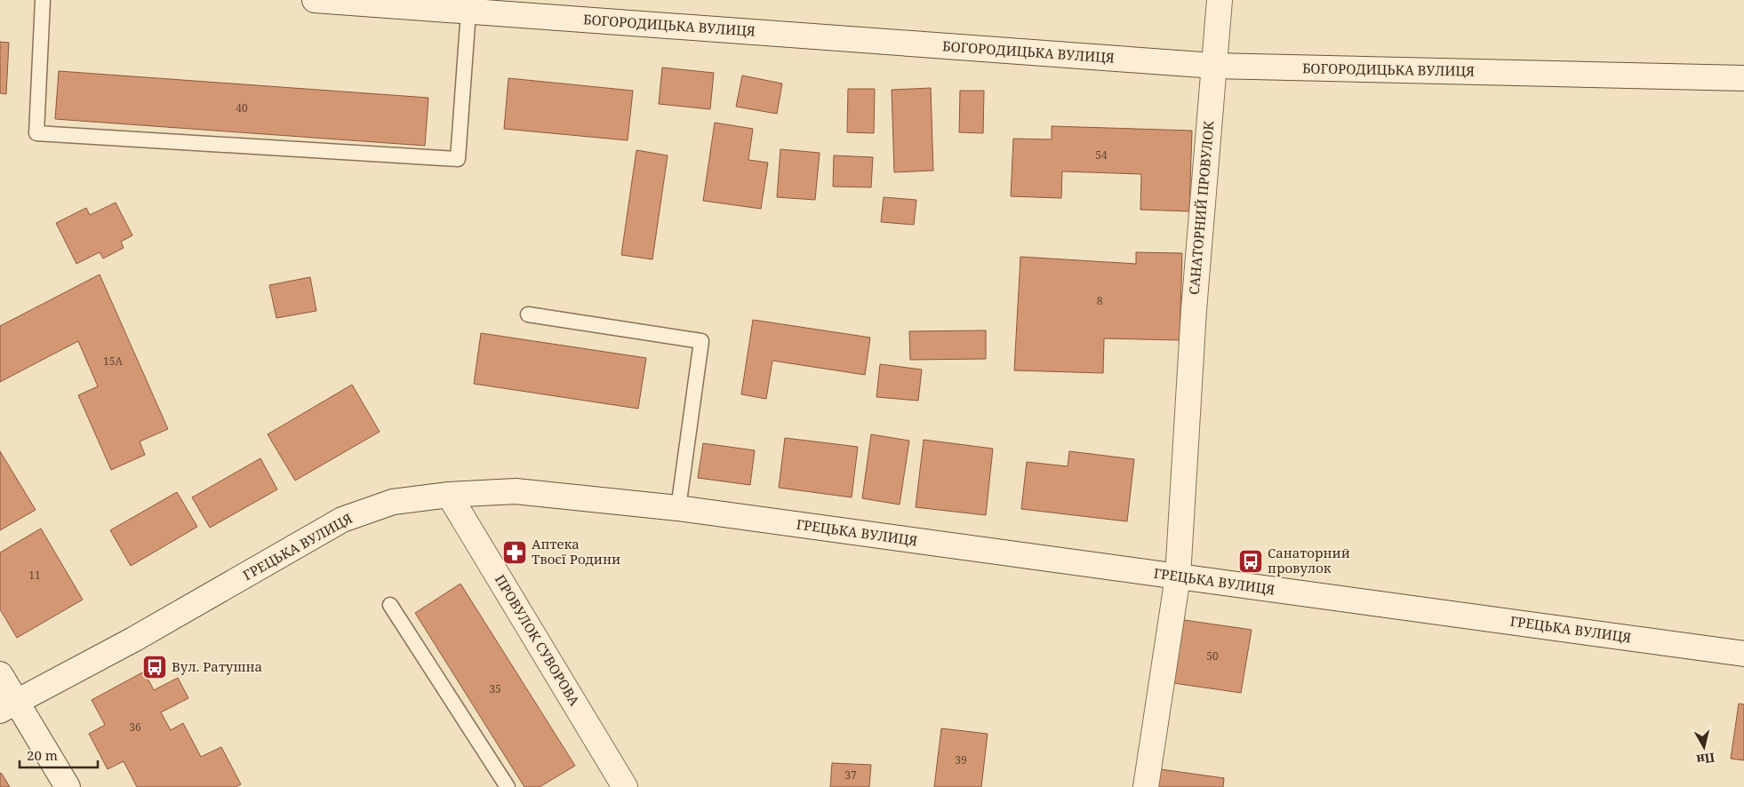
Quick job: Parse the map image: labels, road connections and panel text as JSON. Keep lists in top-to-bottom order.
{
  "streets": {
    "street": [
      "БОГОРОДИЦЬКА ВУЛИЦЯ",
      "САНАТОРНИЙ ПРОВУЛОК",
      "ГРЕЦЬКА ВУЛИЦЯ",
      "ПРОВУЛОК СУВОРОВА"
    ]
  },
  "crossings": [
    ["БОГОРОДИЦЬКА ВУЛИЦЯ", "САНАТОРНИЙ ПРОВУЛОК"],
    ["САНАТОРНИЙ ПРОВУЛОК", "ГРЕЦЬКА ВУЛИЦЯ"],
    ["ГРЕЦЬКА ВУЛИЦЯ", "ПРОВУЛОК СУВОРОВА"]
  ],
  "places": {
    "pharmacy": ["Аптека Твоєї Родини"],
    "bus stop": ["Санаторний провулок", "Вул. Ратушна"]
  },
  "house_numbers": [
    "40",
    "54",
    "8",
    "15А",
    "11",
    "50",
    "35",
    "36",
    "39",
    "37"
  ],
  "scale_bar": "20 m",
  "north": "bottom"
}
